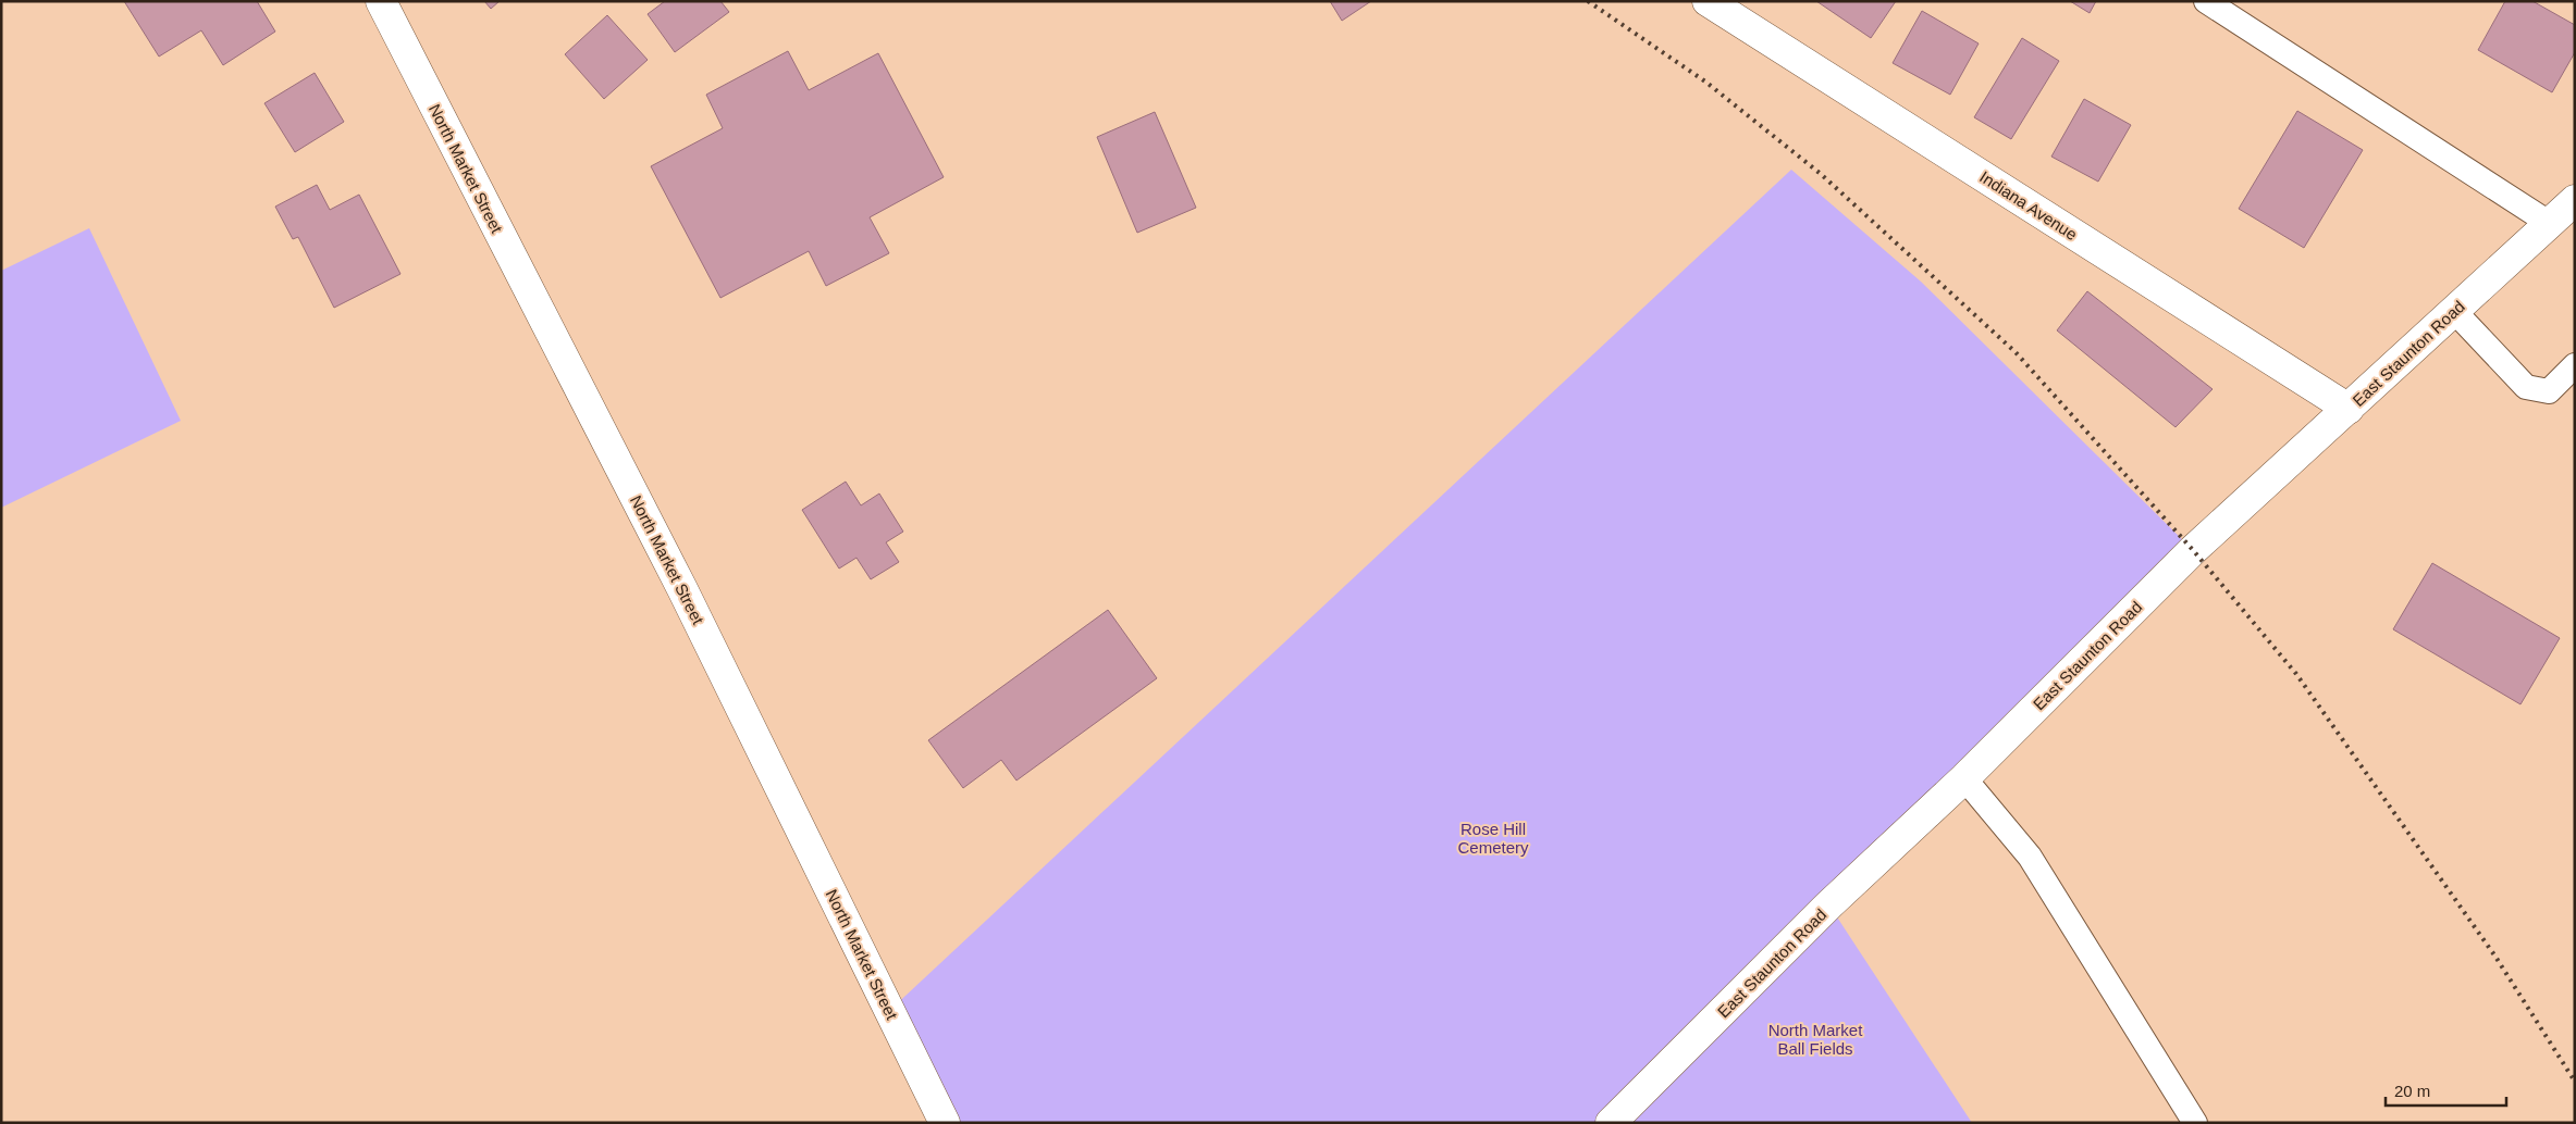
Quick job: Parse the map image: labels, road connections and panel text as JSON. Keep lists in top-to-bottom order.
{
  "streets": {
    "street": ["North Market Street", "Indiana Avenue", "East Staunton Road"]
  },
  "crossings": [
    ["Indiana Avenue", "East Staunton Road"]
  ],
  "parks": ["Rose Hill Cemetery", "North Market Ball Fields"],
  "scale_bar": "20 m"
}
